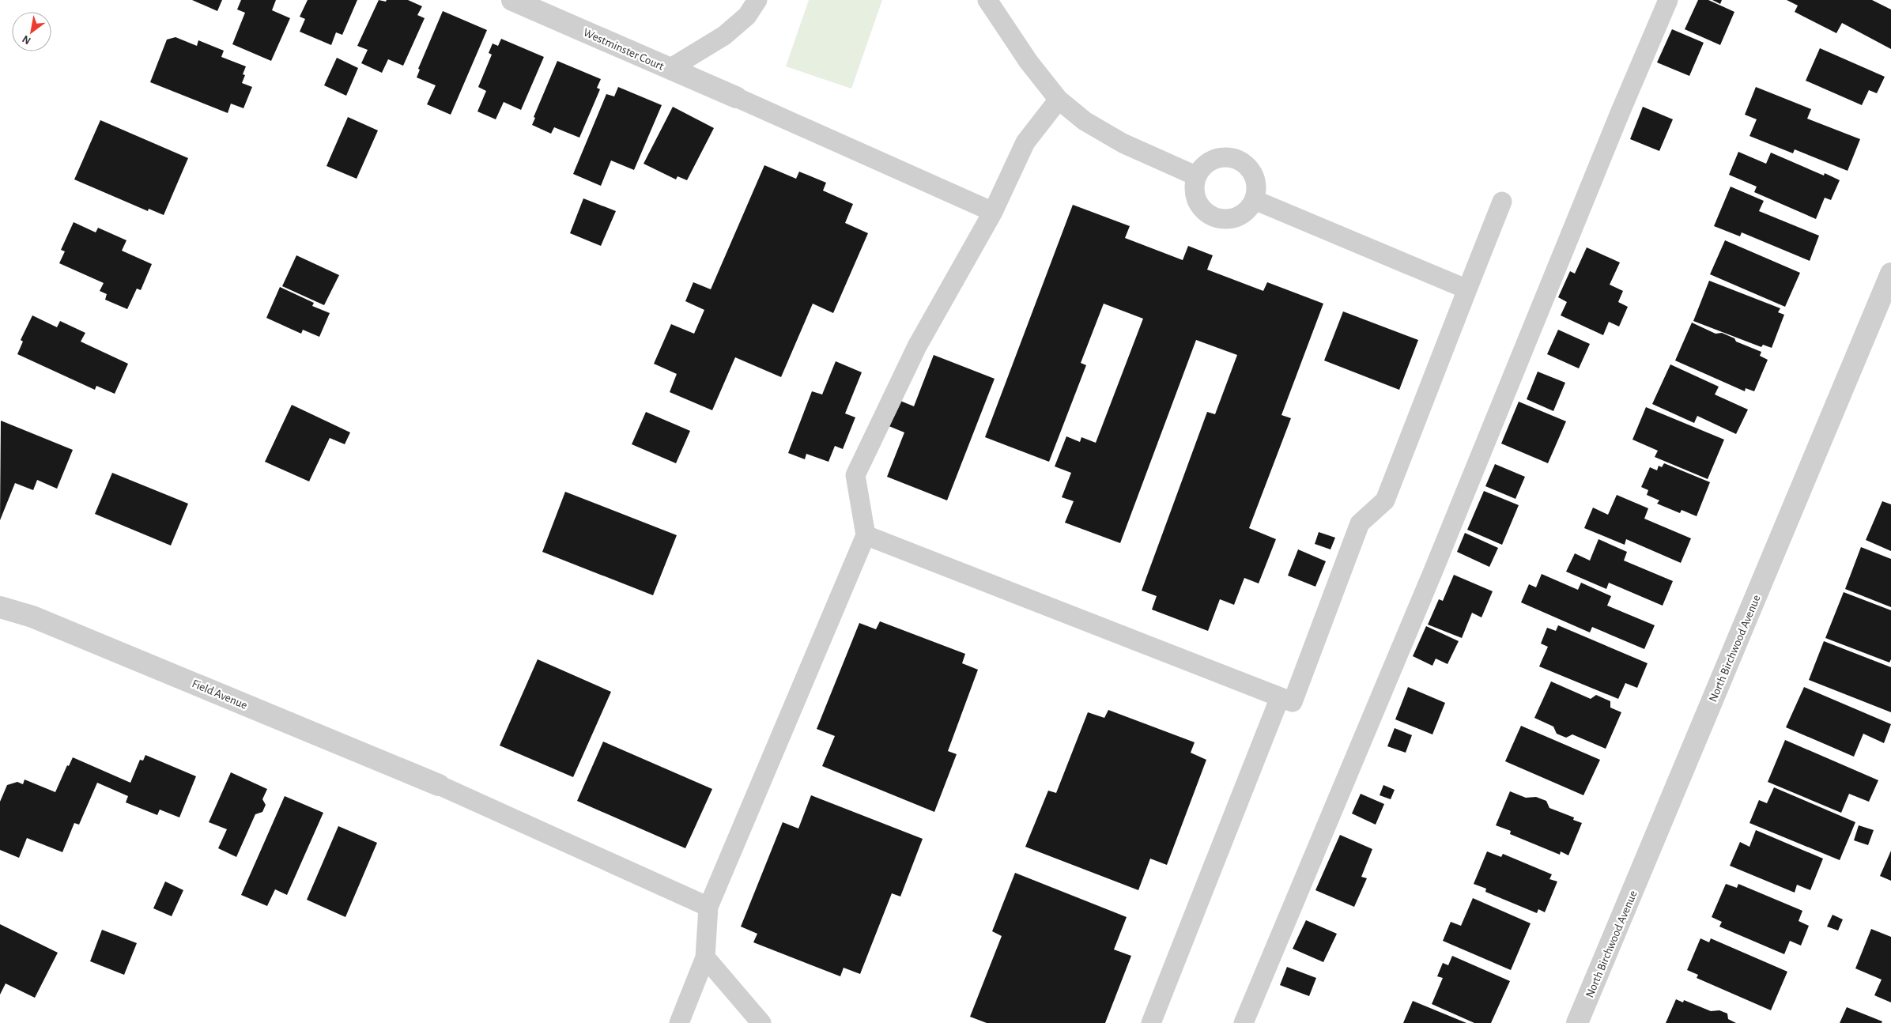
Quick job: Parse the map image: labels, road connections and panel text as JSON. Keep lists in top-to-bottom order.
{
  "streets": {
    "street": ["Westminster Court", "North Birchwood Avenue", "Field Avenue"]
  },
  "north": "bottom left"
}
